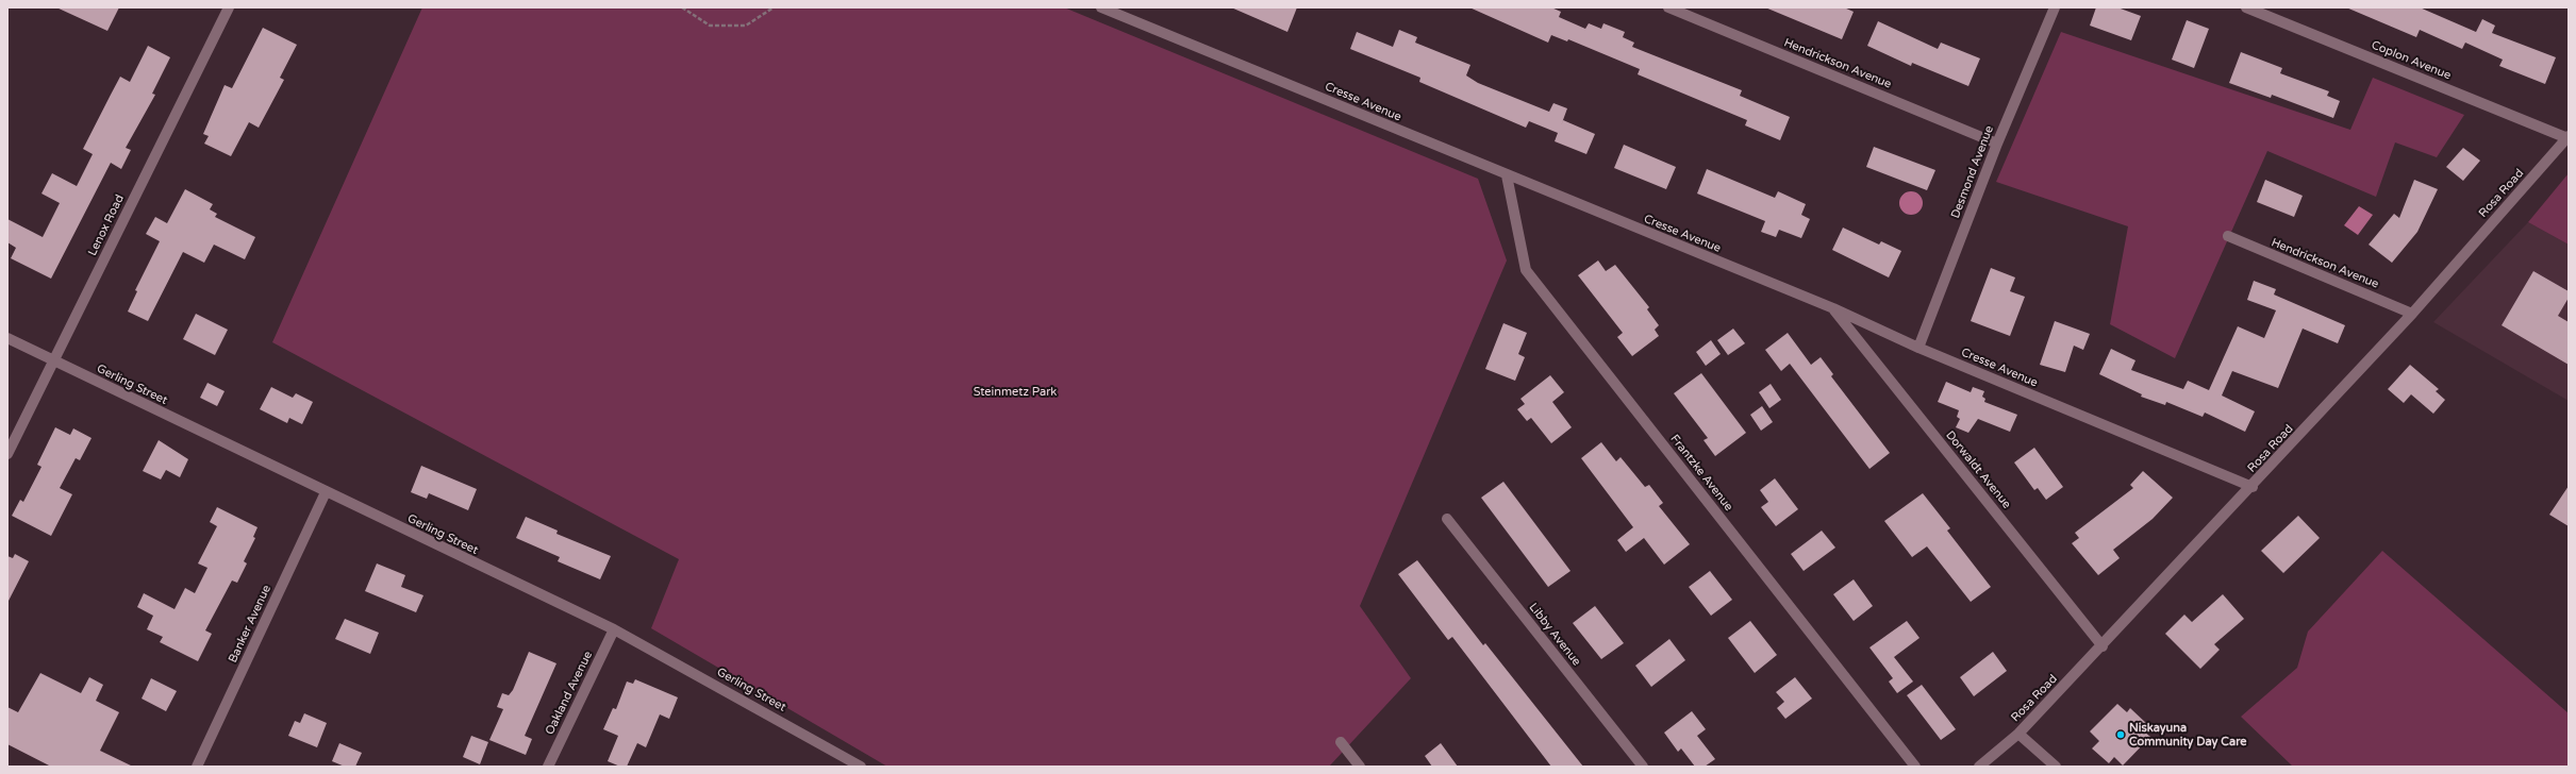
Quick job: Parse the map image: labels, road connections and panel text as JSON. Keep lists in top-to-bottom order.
{
  "streets": {
    "street": [
      "Coplon Avenue",
      "Hendrickson Avenue",
      "Cresse Avenue",
      "Desmond Avenue",
      "Rosa Road",
      "Lenox Road",
      "Gerling Street",
      "Dorwaldt Avenue",
      "Frantzke Avenue",
      "Banker Avenue",
      "Libby Avenue",
      "Oakland Avenue"
    ]
  },
  "crossings": [
    ["Coplon Avenue", "Rosa Road"],
    ["Hendrickson Avenue", "Desmond Avenue"],
    ["Hendrickson Avenue", "Rosa Road"],
    ["Cresse Avenue", "Desmond Avenue"],
    ["Cresse Avenue", "Rosa Road"],
    ["Cresse Avenue", "Dorwaldt Avenue"],
    ["Cresse Avenue", "Frantzke Avenue"],
    ["Rosa Road", "Dorwaldt Avenue"],
    ["Lenox Road", "Gerling Street"],
    ["Gerling Street", "Banker Avenue"],
    ["Gerling Street", "Oakland Avenue"]
  ],
  "parks": ["Steinmetz Park"],
  "places": ["Niskayuna Community Day Care"]
}
